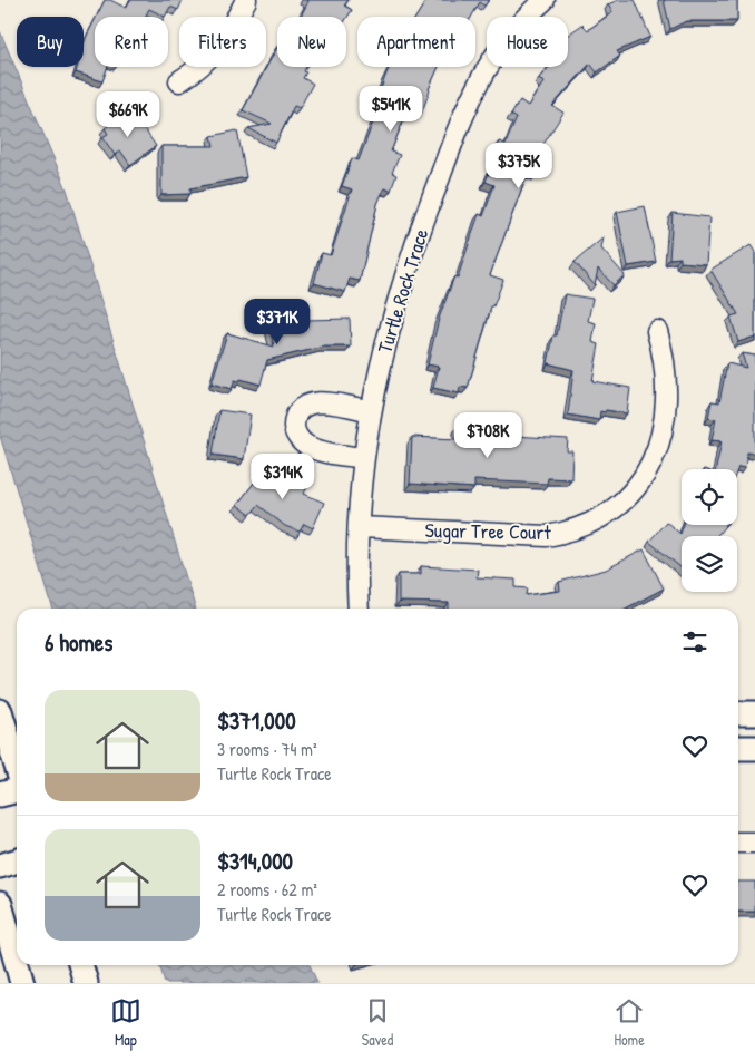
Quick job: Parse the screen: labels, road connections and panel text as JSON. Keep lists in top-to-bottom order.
{
  "streets": {
    "street": ["Turtle Rock Trace", "Sugar Tree Court"]
  },
  "crossings": [
    ["Turtle Rock Trace", "Sugar Tree Court"]
  ],
  "page": {
    "chip": [
      "Buy",
      "Rent",
      "Filters",
      "New",
      "Apartment",
      "House"
    ],
    "price": [
      "$541K",
      "$669K",
      "$375K",
      "$371K",
      "$708K",
      "$314K"
    ],
    "heading": "6 homes",
    "list": [
      {
        "name": "$371,000",
        "note": "3 rooms · 74 m² · Turtle Rock Trace"
      },
      {
        "name": "$314,000",
        "note": "2 rooms · 62 m² · Turtle Rock Trace"
      }
    ],
    "tabs": ["Map", "Saved", "Home"]
  }
}
